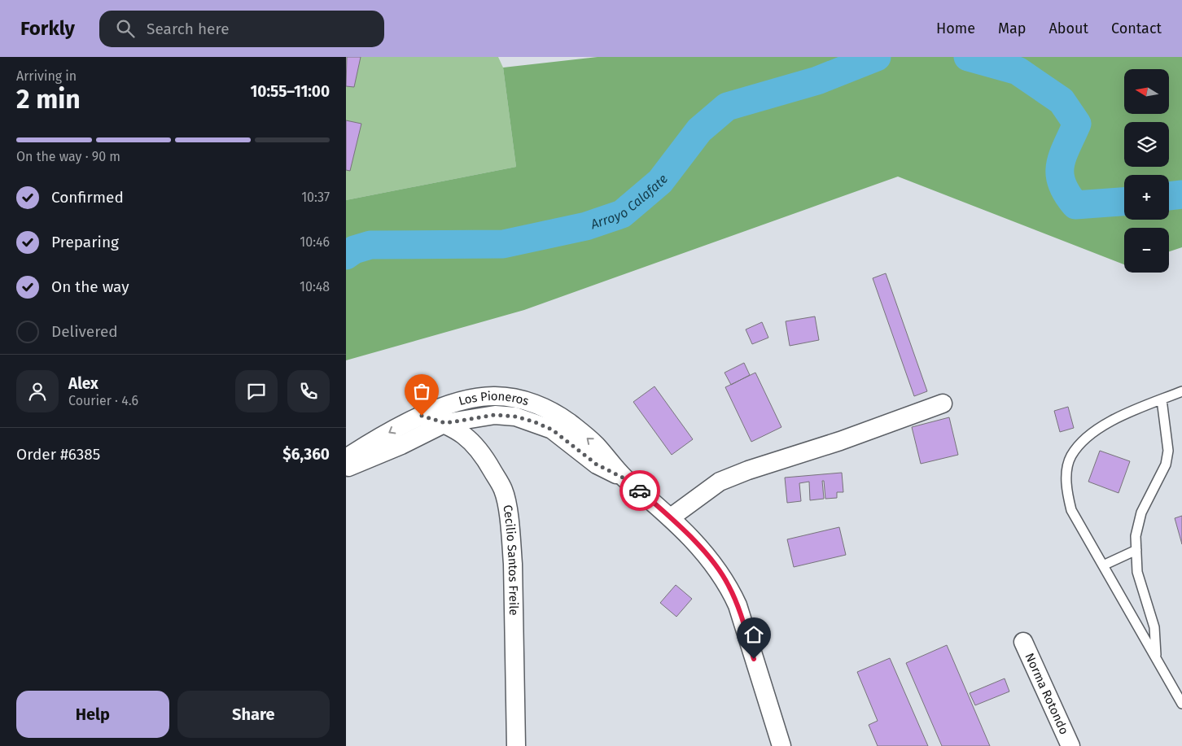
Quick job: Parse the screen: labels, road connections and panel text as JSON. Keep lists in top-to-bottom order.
{
  "streets": {
    "street": ["Los Pioneros", "Cecilio Santos Freile", "Norma Rotondo"]
  },
  "crossings": [
    ["Los Pioneros", "Cecilio Santos Freile"]
  ],
  "water": ["Arroyo Calafate"],
  "north": "left",
  "page": {
    "header": "Forkly",
    "search": "Search here",
    "nav": [
      "Home",
      "Map",
      "About",
      "Contact"
    ],
    "heading": ["2 min", "Arriving in", "10:55–11:00"],
    "panel": [
      "Alex",
      "Courier · 4.6",
      "Order #6385",
      "$6,360"
    ],
    "map_buttons": ["+", "−"],
    "bar": "On the way · 90 m",
    "list": [
      ["Confirmed", "10:37"],
      ["Preparing", "10:46"],
      ["On the way", "10:48"],
      "Delivered"
    ],
    "buttons": ["Help", "Share"]
  }
}
